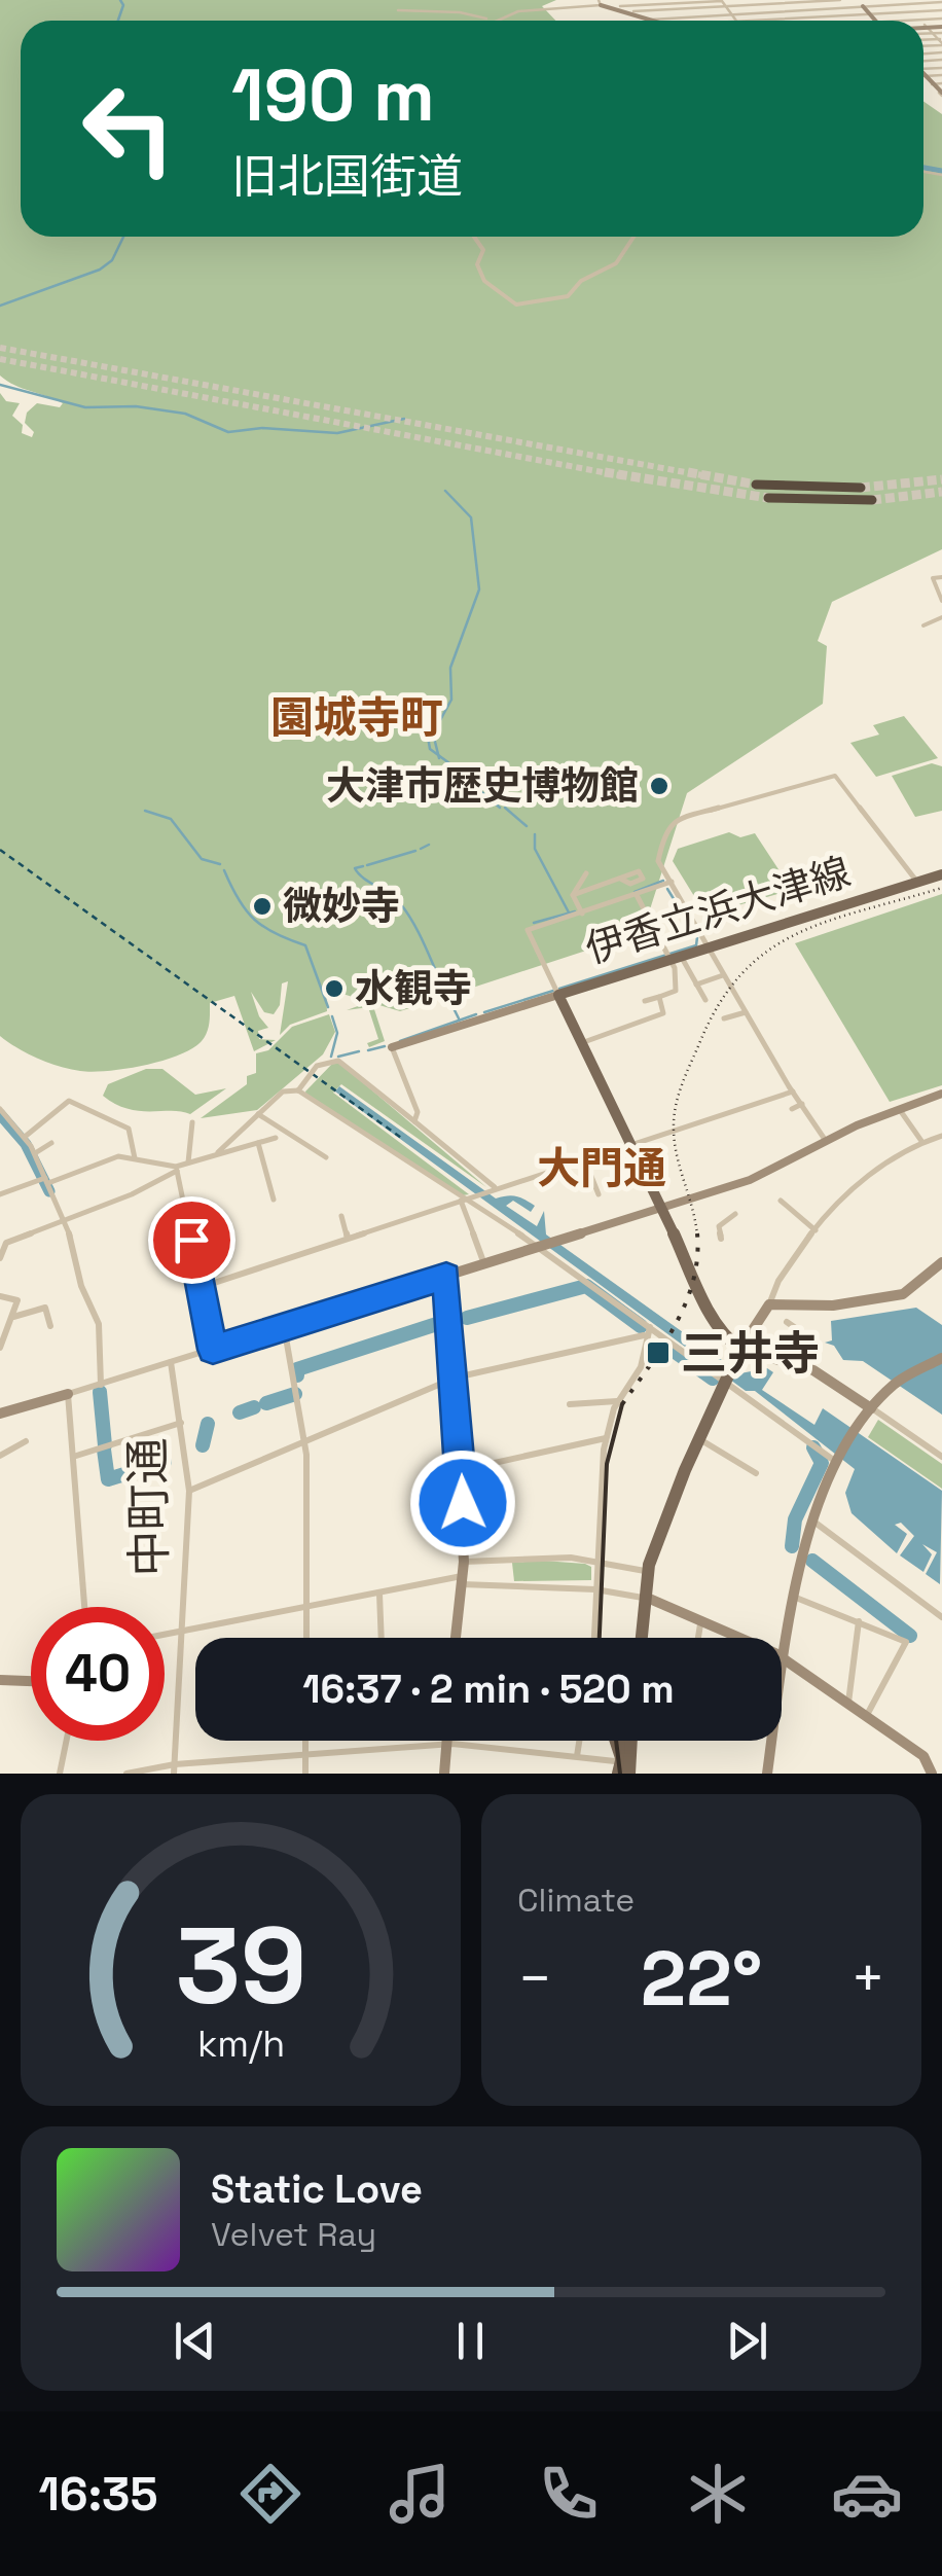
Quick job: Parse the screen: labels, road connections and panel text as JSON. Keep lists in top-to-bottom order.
{
  "streets": {
    "main road": ["伊香立浜大津線"],
    "street": ["中町通"]
  },
  "districts": ["園城寺町", "大門通"],
  "places": {
    "other": ["大津市歴史博物館", "微妙寺", "水観寺"],
    "transit": ["三井寺"]
  },
  "page": {
    "turn": ["190 m", "旧北国街道"],
    "limit": "40",
    "trip": "16:37 · 2 min · 520 m",
    "tile": "Climate",
    "heat": ["−", "22°", "+"],
    "song": ["Static Love", "Velvet Ray"],
    "tabs": "16:35",
    "gauge": ["39", "km/h"]
  }
}
